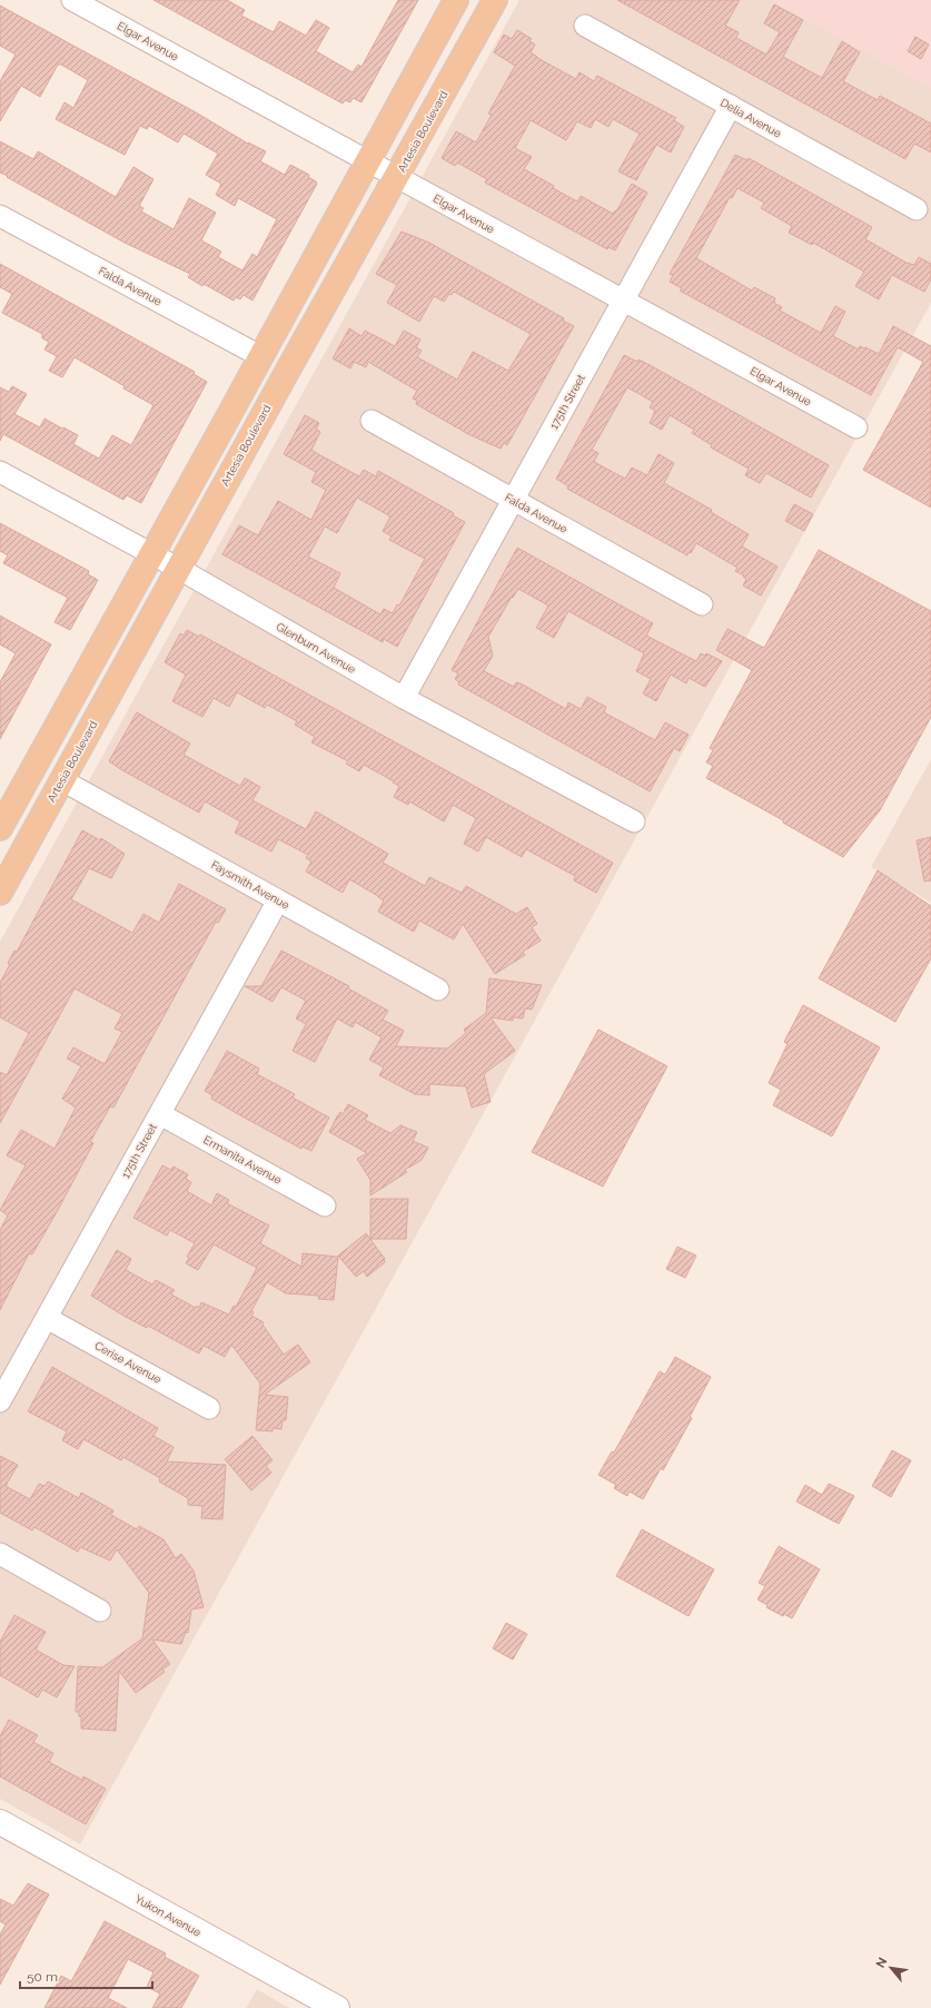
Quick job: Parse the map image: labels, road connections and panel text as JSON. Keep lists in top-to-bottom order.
{
  "streets": {
    "main road": ["Artesia Boulevard"],
    "street": [
      "Elgar Avenue",
      "Delia Avenue",
      "Falda Avenue",
      "175th Street",
      "Glenburn Avenue",
      "Faysmith Avenue",
      "Ermanita Avenue",
      "Cerise Avenue",
      "Yukon Avenue"
    ]
  },
  "crossings": [
    ["Elgar Avenue", "Artesia Boulevard"],
    ["Elgar Avenue", "175th Street"],
    ["Delia Avenue", "175th Street"],
    ["Artesia Boulevard", "Glenburn Avenue"],
    ["Artesia Boulevard", "Faysmith Avenue"],
    ["Falda Avenue", "175th Street"],
    ["175th Street", "Glenburn Avenue"],
    ["175th Street", "Faysmith Avenue"],
    ["175th Street", "Ermanita Avenue"],
    ["175th Street", "Cerise Avenue"]
  ],
  "scale_bar": "50 m",
  "north": "top left"
}
